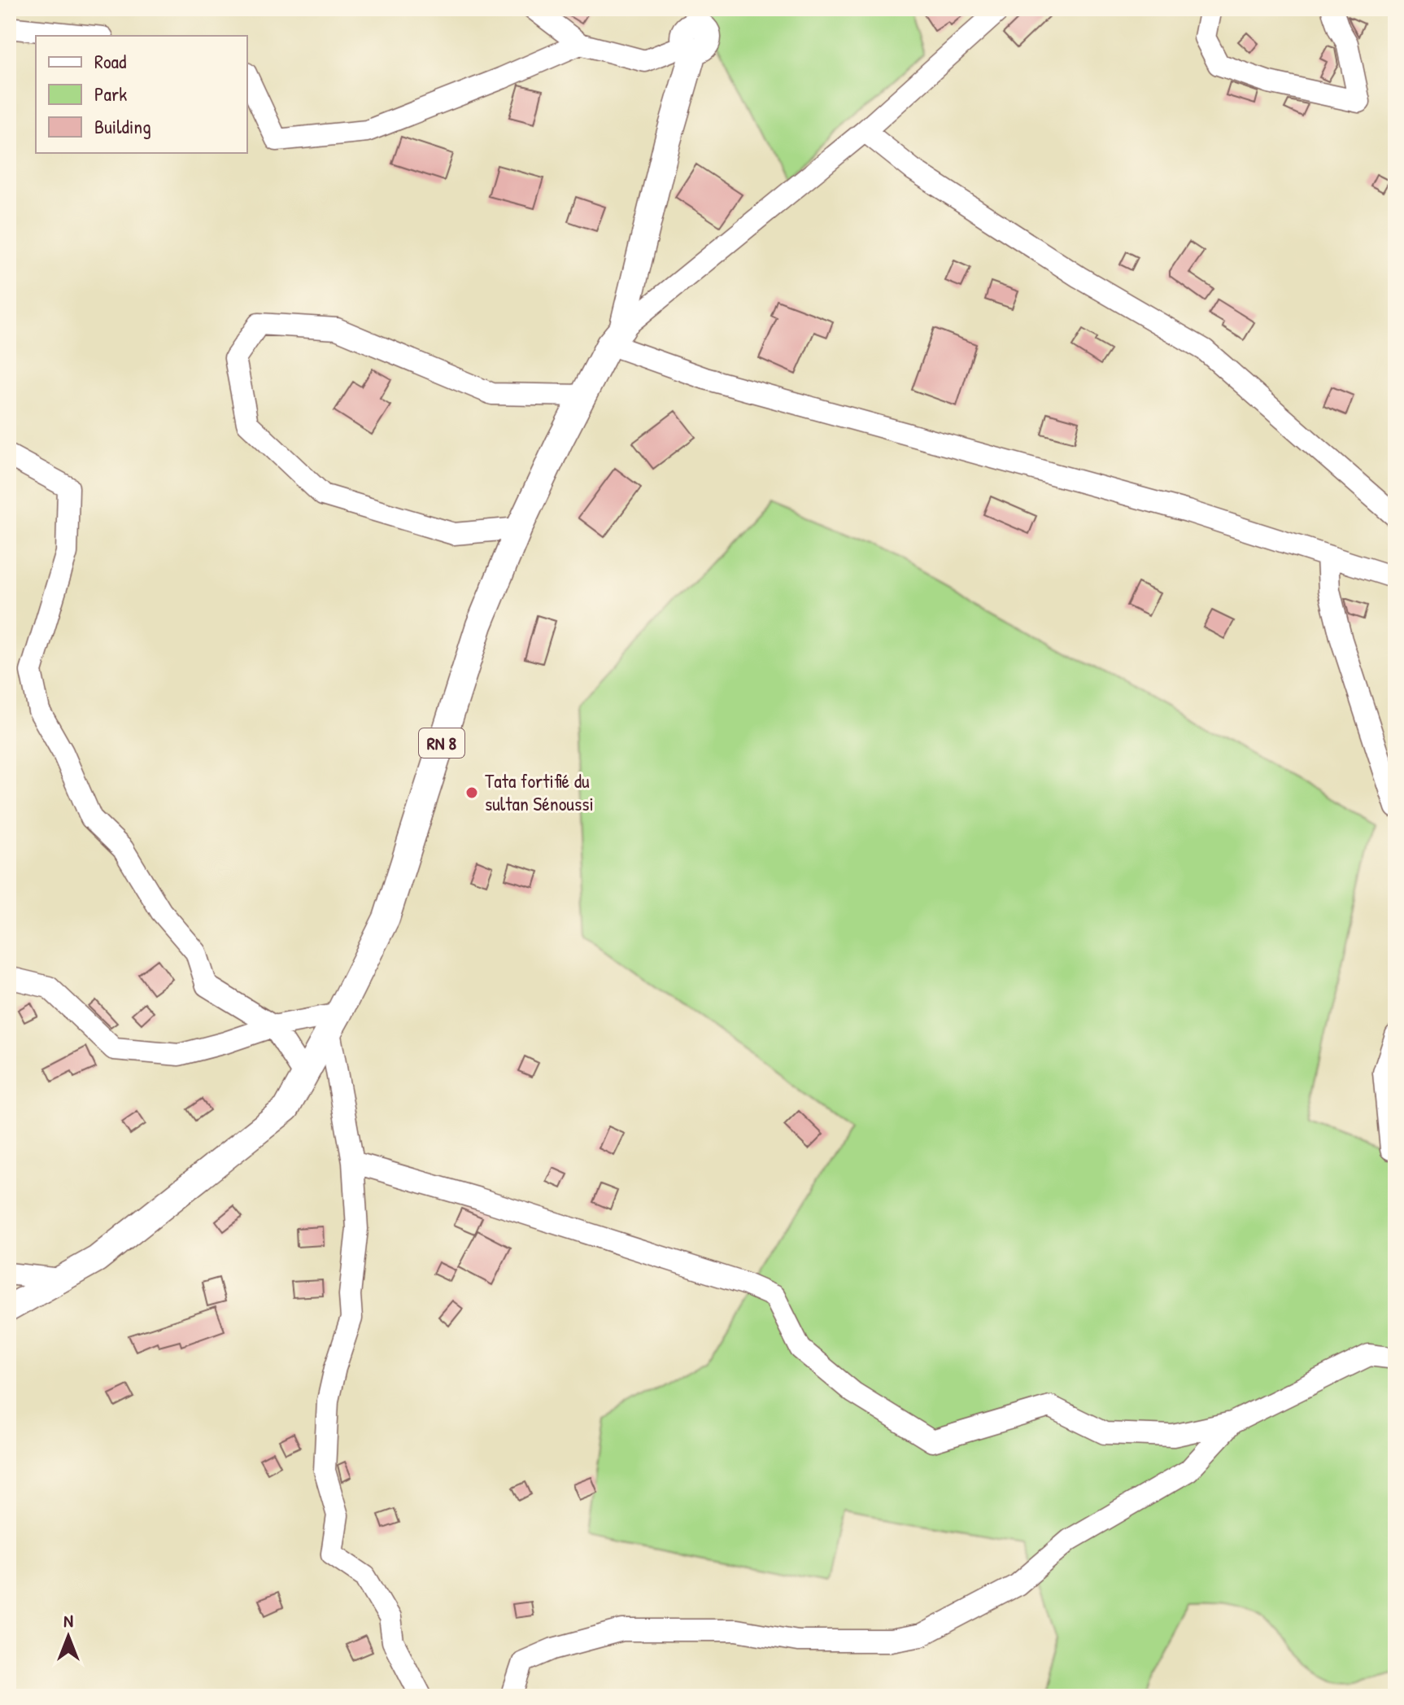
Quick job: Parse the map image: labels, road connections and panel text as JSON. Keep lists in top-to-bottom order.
{
  "streets": {
    "main road": ["RN 8"]
  },
  "places": ["Tata fortifié du sultan Sénoussi"],
  "legend": ["Road", "Park", "Building"],
  "north": "top"
}
